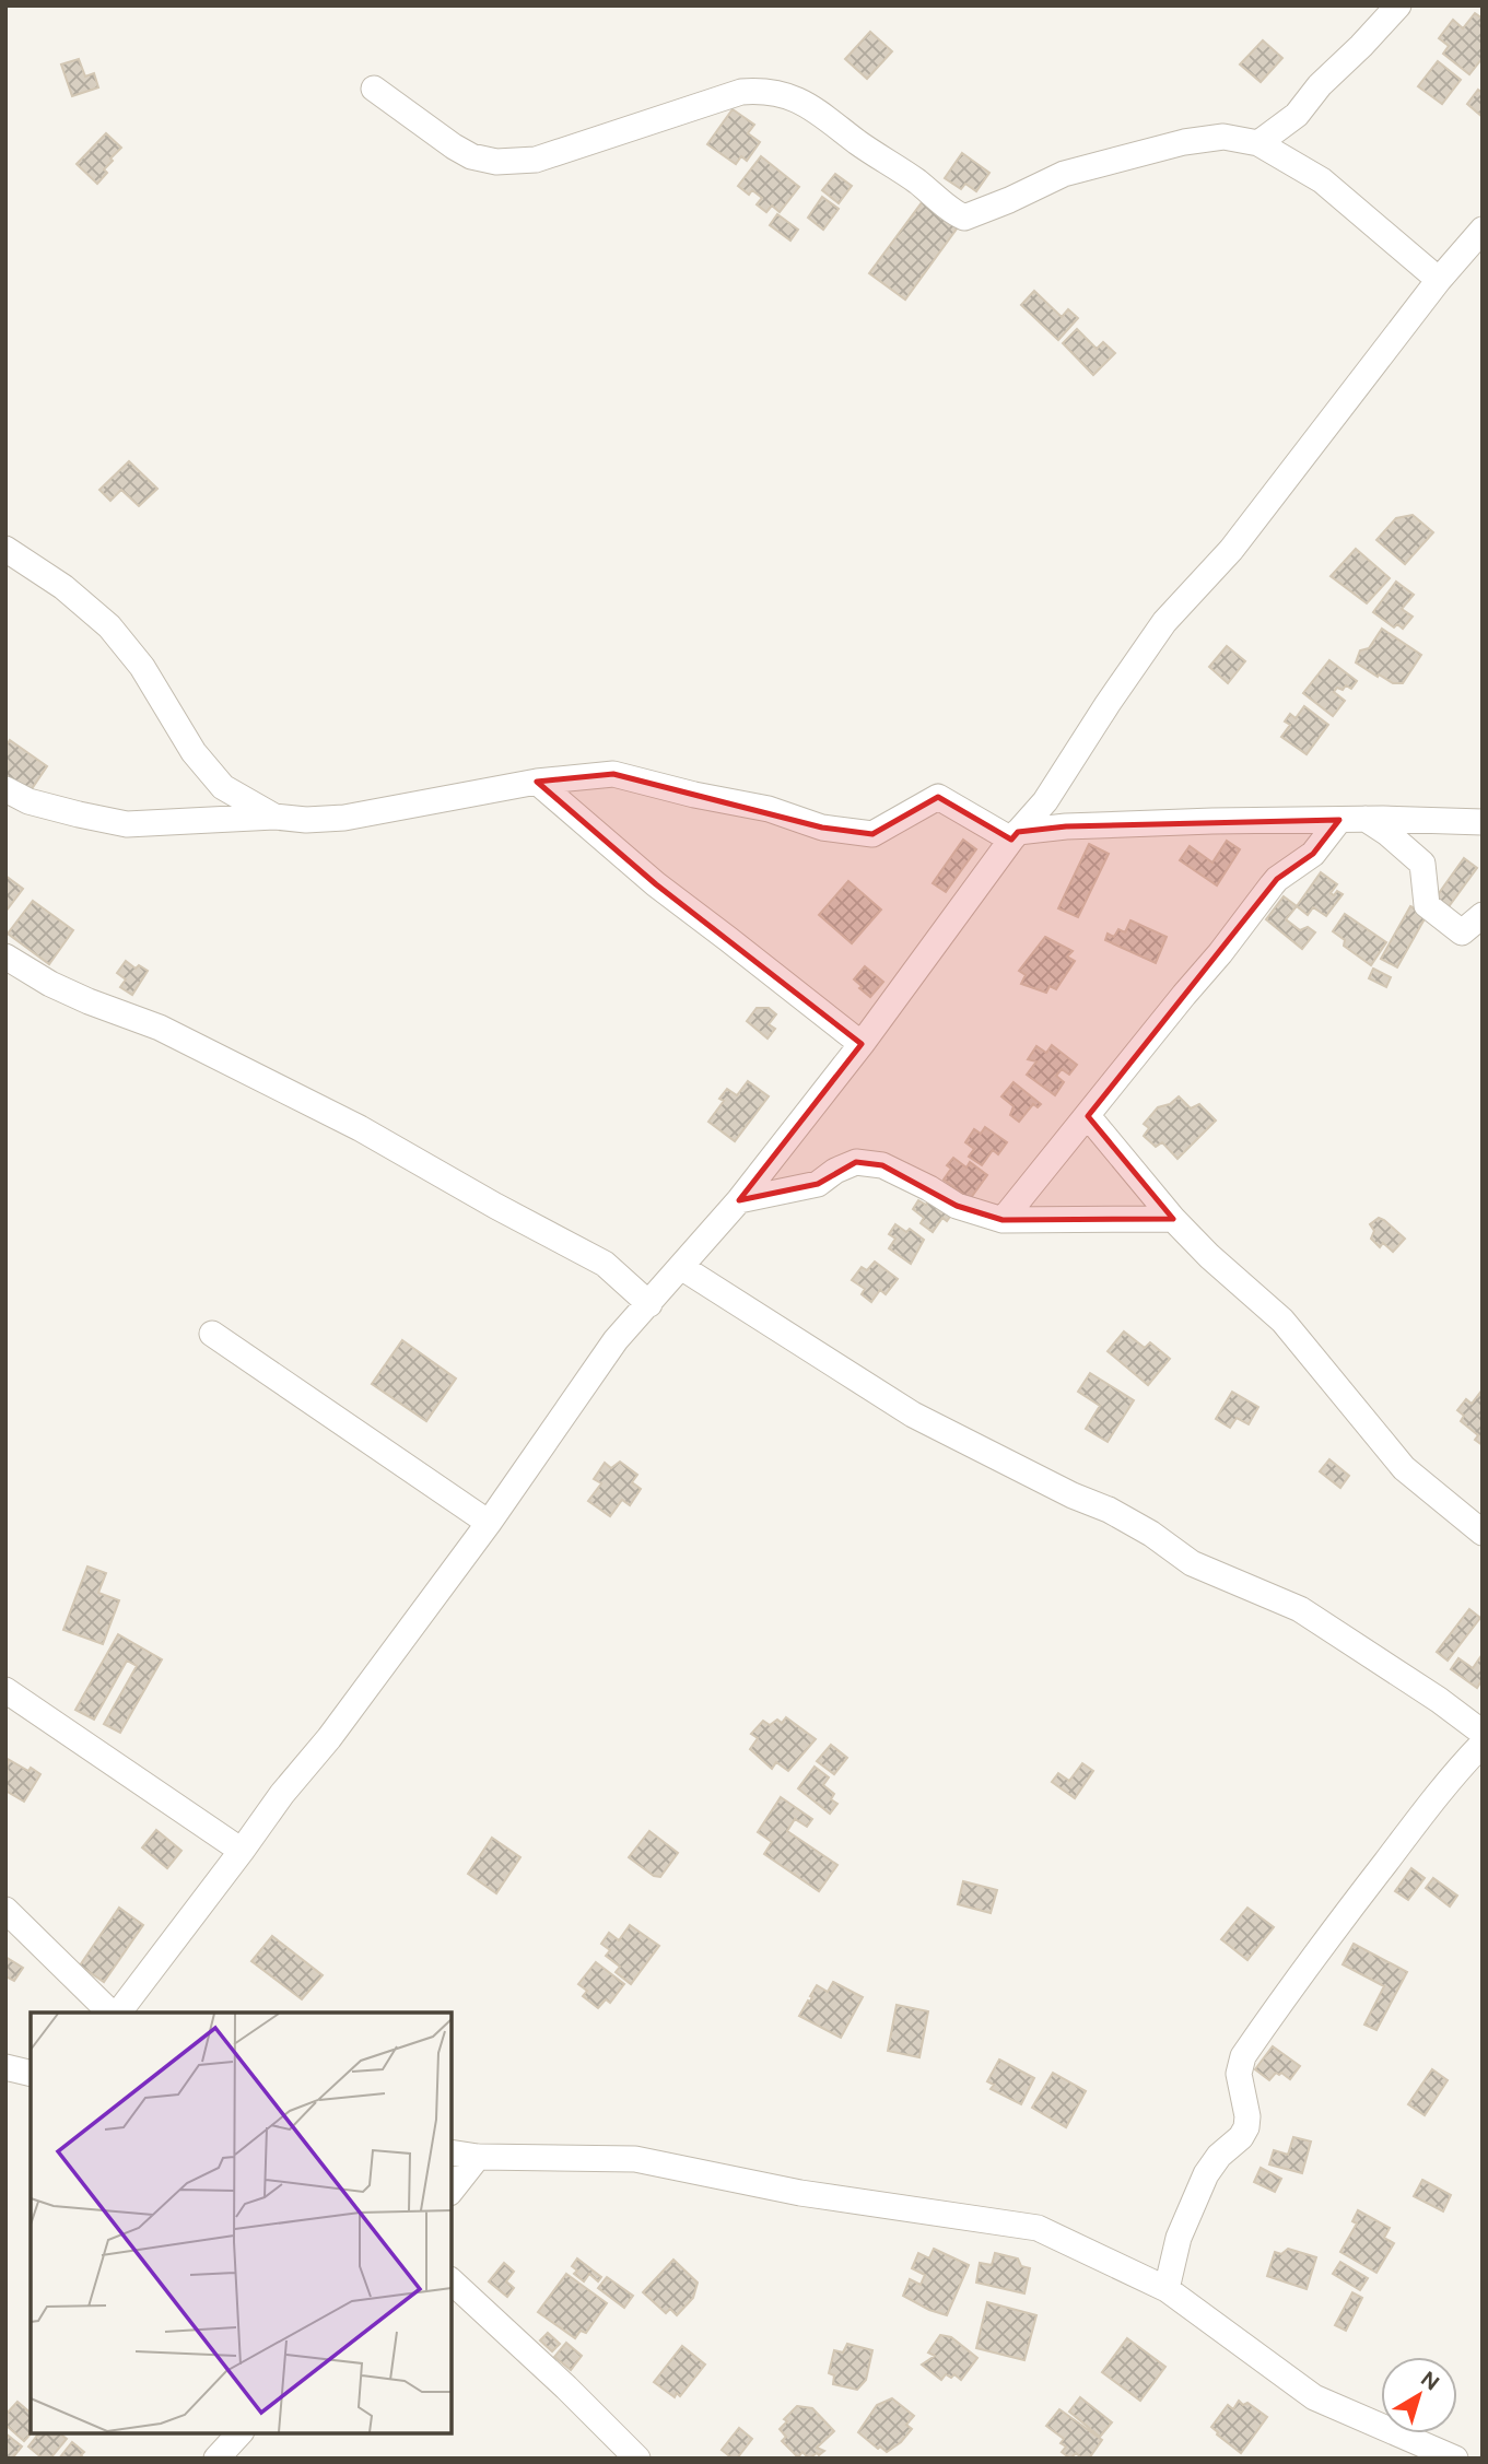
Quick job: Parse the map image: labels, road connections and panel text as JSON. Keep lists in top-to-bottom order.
{
  "north": "top right"
}
